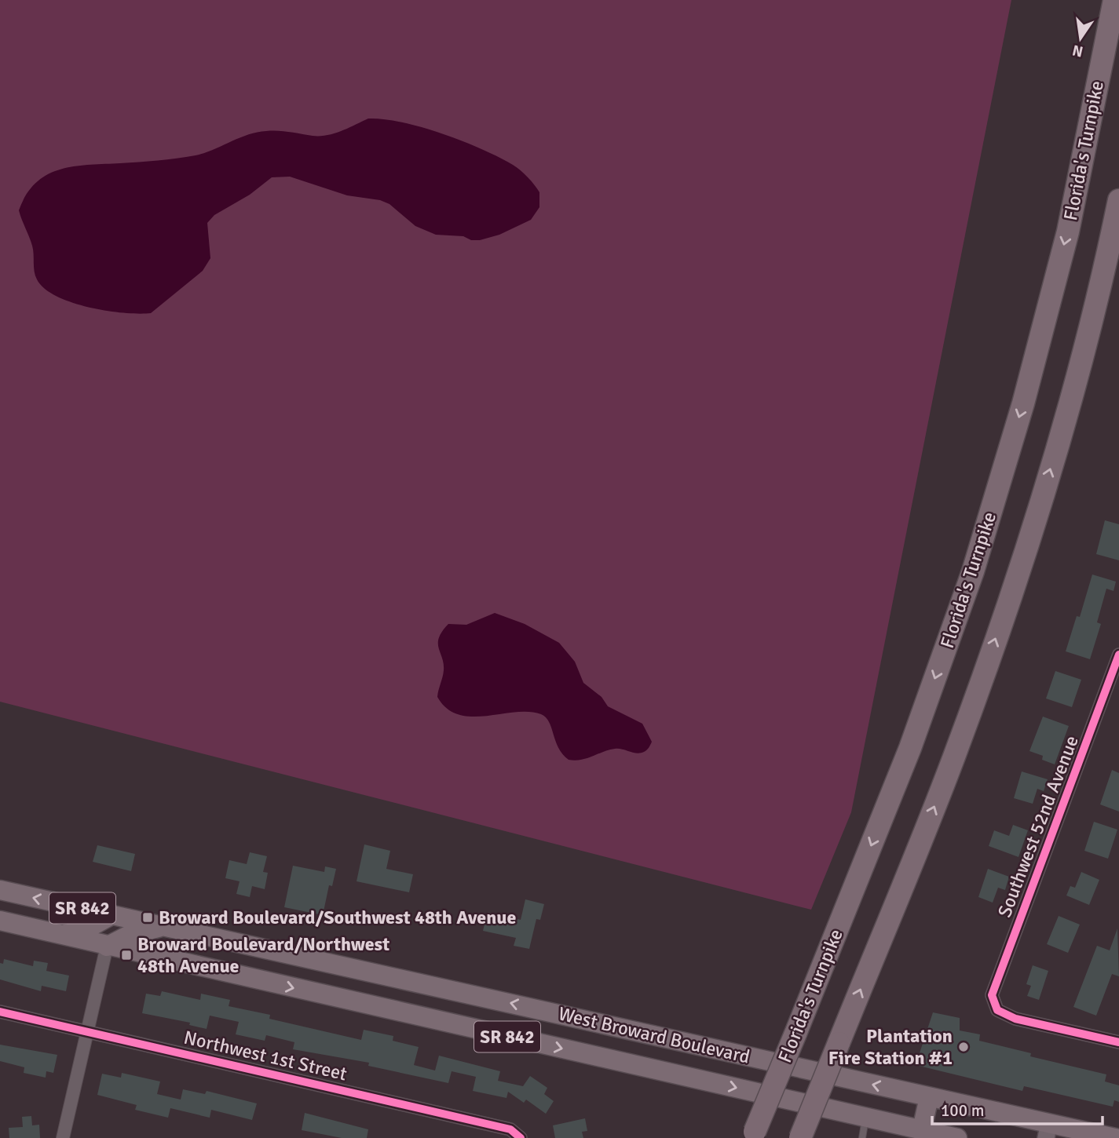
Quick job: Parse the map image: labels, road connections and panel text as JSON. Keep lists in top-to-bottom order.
{
  "streets": {
    "highway": ["Florida's Turnpike"],
    "main road": ["SR 842", "West Broward Boulevard"],
    "street": ["Southwest 52nd Avenue", "Northwest 1st Street"]
  },
  "places": {
    "transit": ["Broward Boulevard/Southwest 48th Avenue", "Broward Boulevard/Northwest 48th Avenue"],
    "other": ["Plantation Fire Station #1"]
  },
  "scale_bar": "100 m",
  "north": "bottom"
}
